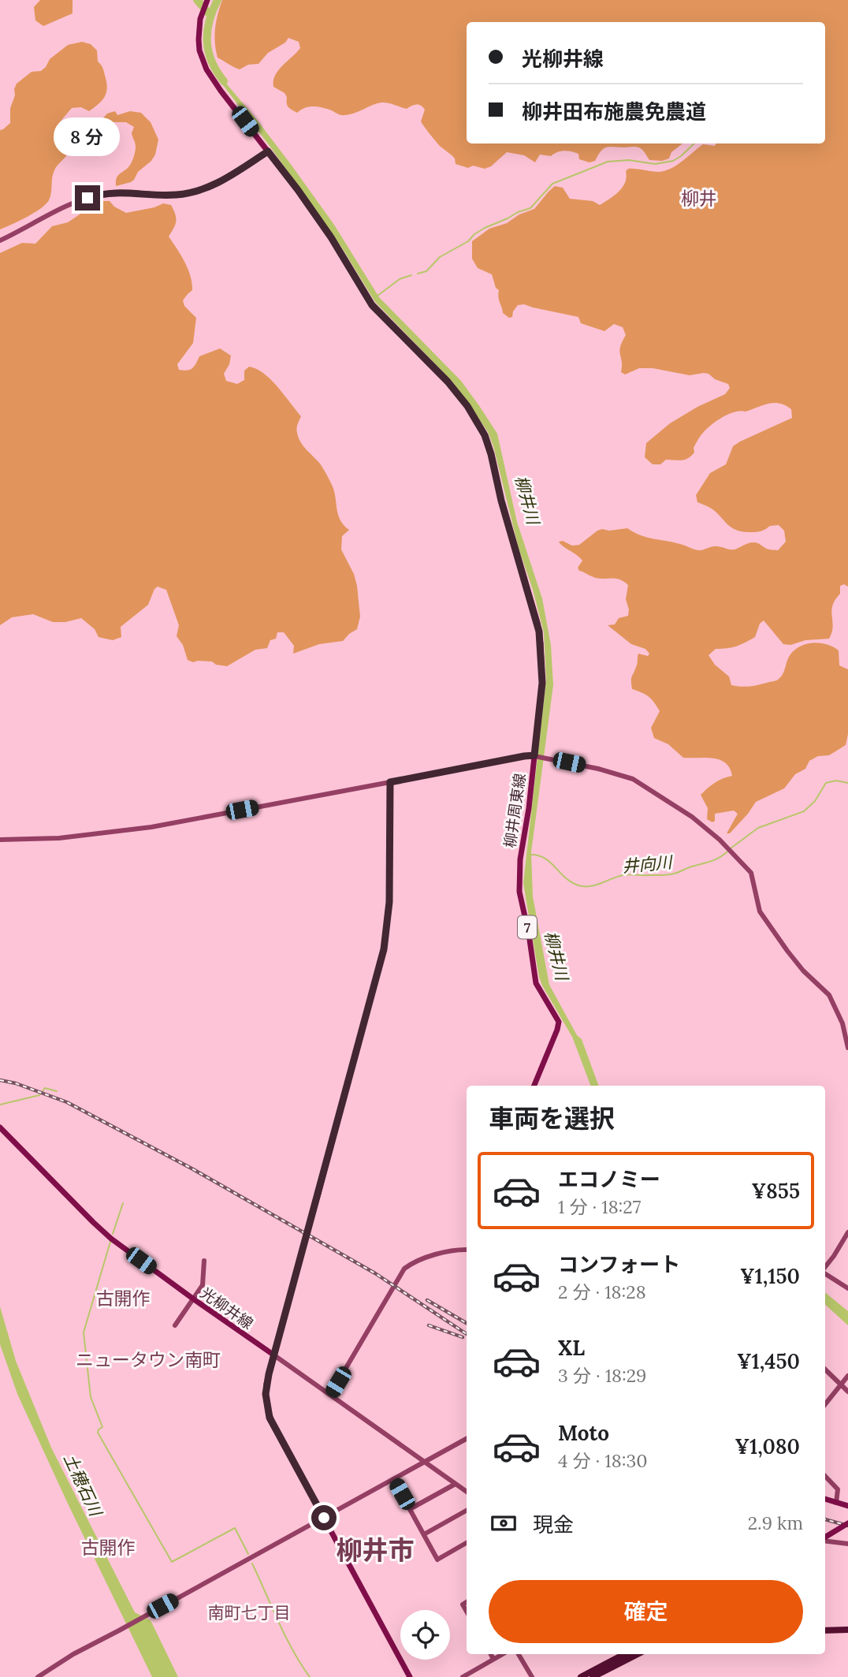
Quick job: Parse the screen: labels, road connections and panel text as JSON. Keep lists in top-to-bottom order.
{
  "streets": {
    "main road": ["柳井周東線", "7", "光柳井線"]
  },
  "districts": [
    "柳井",
    "古開作",
    "ニュータウン南町",
    "古開作",
    "柳井市",
    "南町七丁目"
  ],
  "water": ["柳井川", "井向川", "土穂石川"],
  "page": {
    "banner": ["光柳井線", "柳井田布施農免農道"],
    "bubble": "8 分",
    "heading": "車両を選択",
    "list": [
      {
        "name": "エコノミー",
        "note": "1 分 · 18:27",
        "value": "¥855"
      },
      {
        "name": "コンフォート",
        "note": "2 分 · 18:28",
        "value": "¥1,150"
      },
      {
        "name": "XL",
        "note": "3 分 · 18:29",
        "value": "¥1,450"
      },
      {
        "name": "Moto",
        "note": "4 分 · 18:30",
        "value": "¥1,080"
      }
    ],
    "pay": ["現金", "2.9 km"],
    "buttons": "確定"
  }
}
